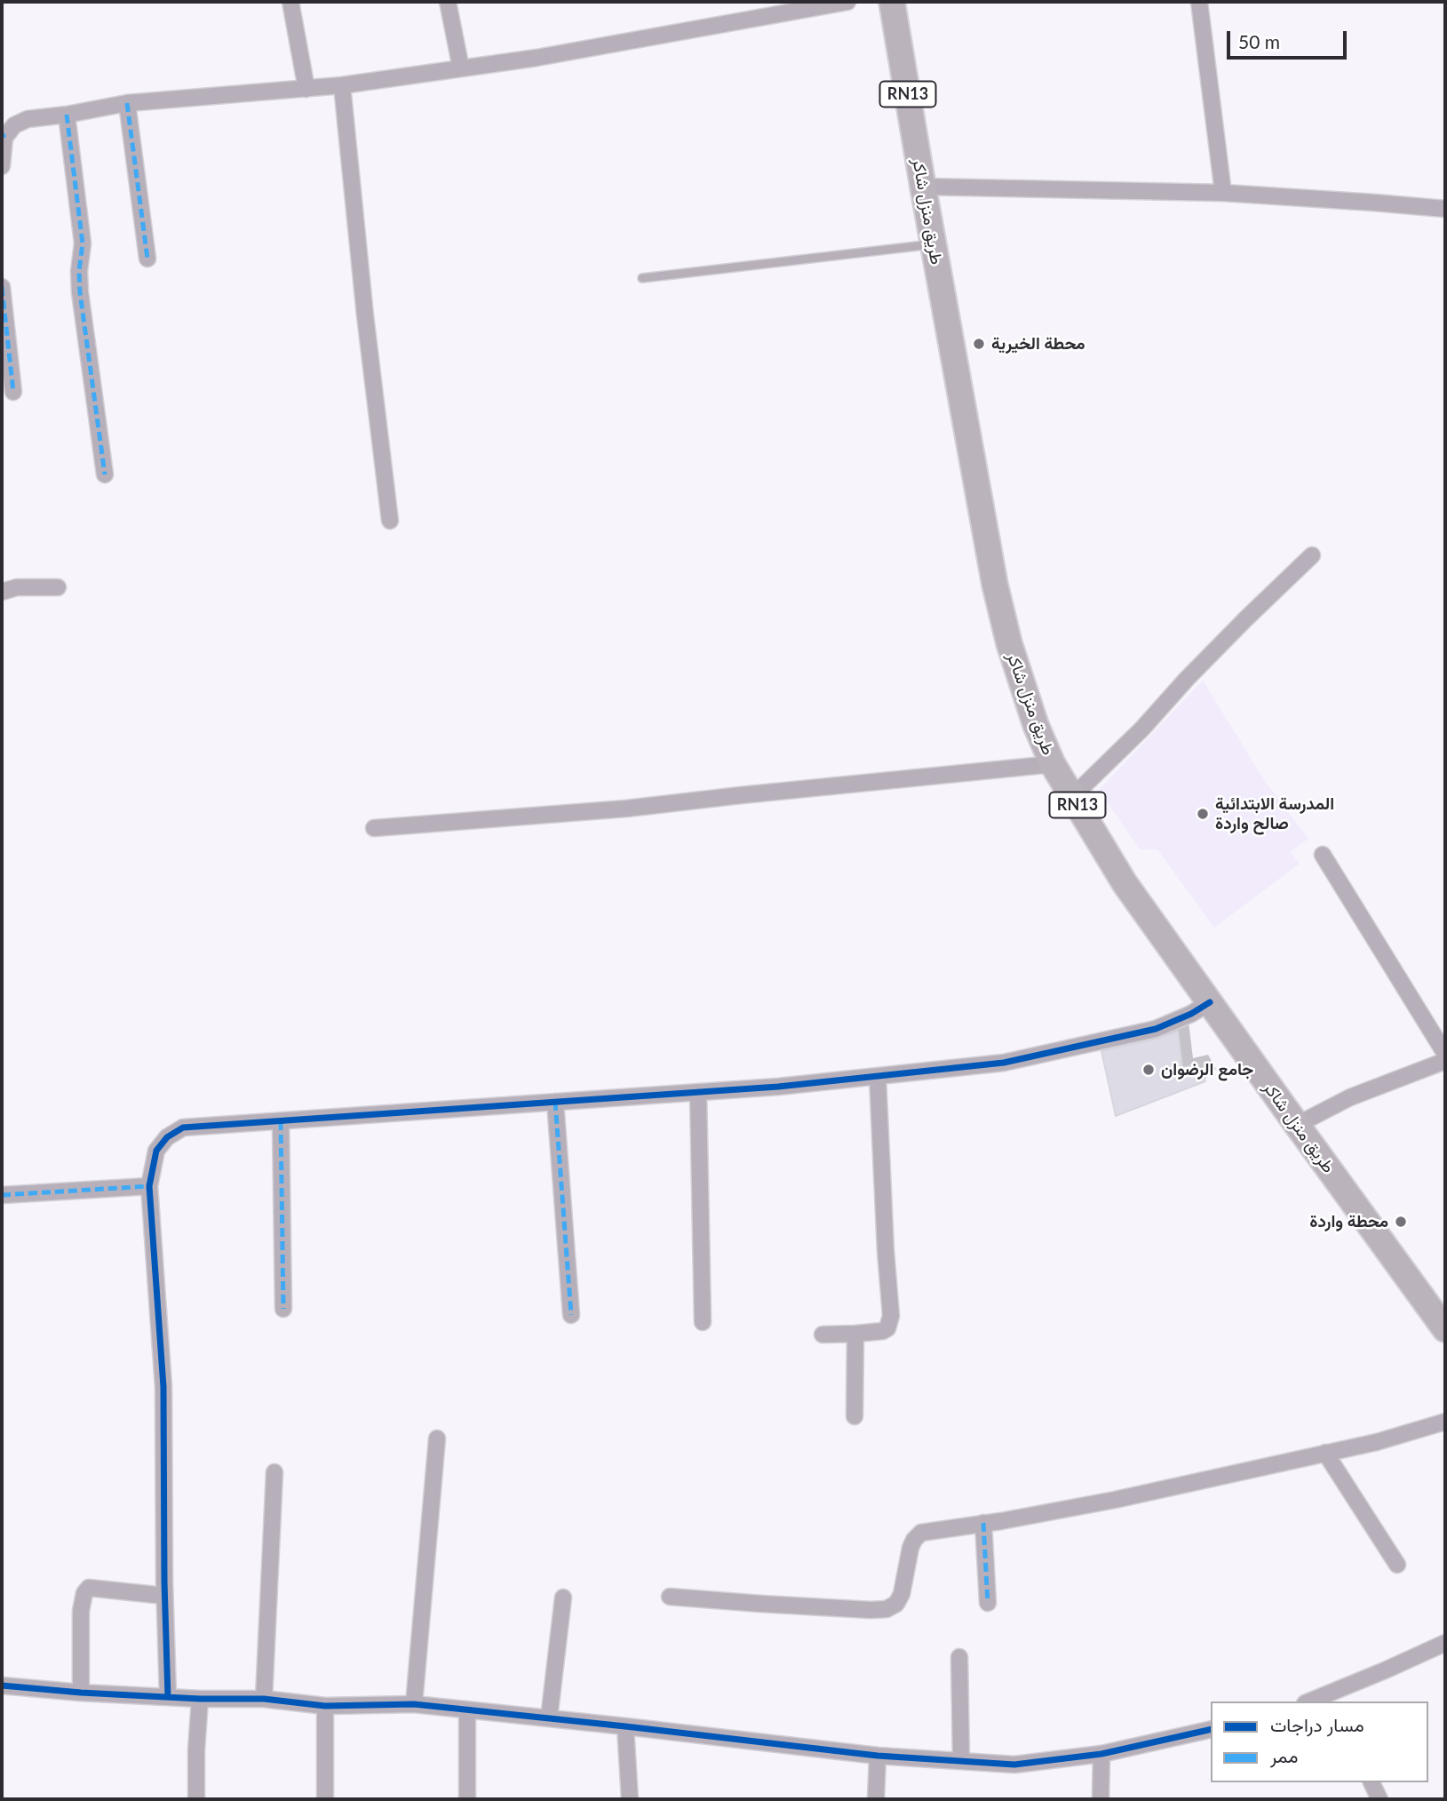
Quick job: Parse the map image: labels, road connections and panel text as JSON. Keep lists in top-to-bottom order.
{
  "streets": {
    "main road": ["RN13", "طريق منزل شاكر"]
  },
  "places": [
    "محطة الخيرية",
    "المدرسة الابتدائية صالح واردة",
    "جامع الرضوان",
    "محطة واردة"
  ],
  "legend": ["مسار دراجات", "ممر"],
  "scale_bar": "50 m"
}
